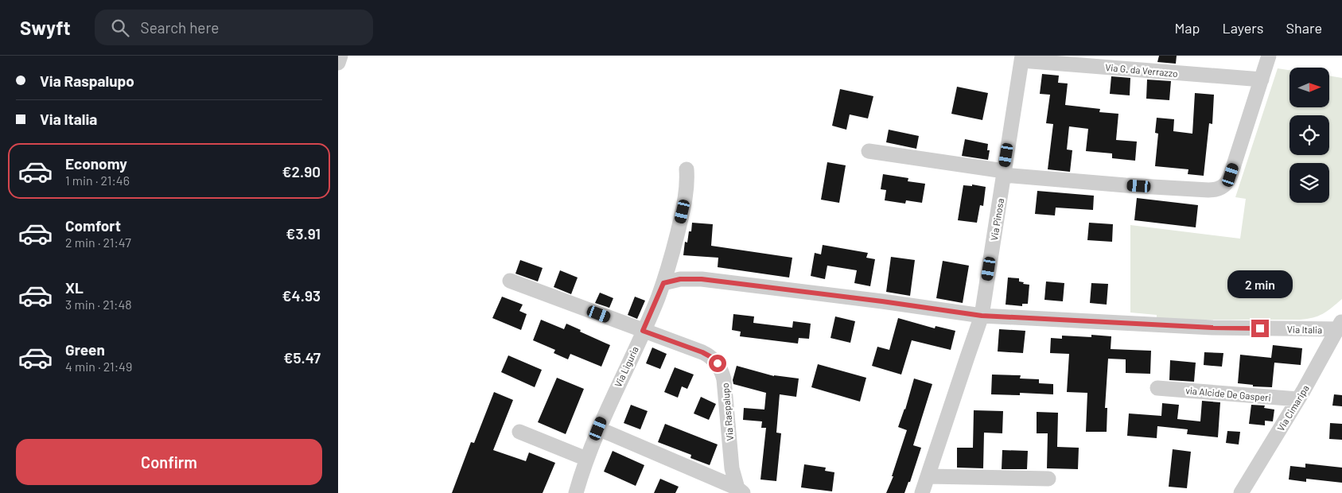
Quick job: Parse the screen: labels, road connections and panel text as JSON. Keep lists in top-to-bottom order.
{
  "streets": {
    "street": [
      "Via G. da Verrazzo",
      "Via Pinosa",
      "Via Italia",
      "Via Liguria",
      "via Alcide De Gasperi",
      "Via Cimaripa",
      "Via Raspalupo"
    ]
  },
  "crossings": [
    ["Via G. da Verrazzo", "Via Pinosa"],
    ["Via Pinosa", "Via Italia"],
    ["Via Italia", "Via Liguria"],
    ["Via Italia", "Via Cimaripa"],
    ["Via Liguria", "Via Raspalupo"],
    ["via Alcide De Gasperi", "Via Cimaripa"]
  ],
  "north": "right",
  "page": {
    "header": "Swyft",
    "search": "Search here",
    "nav": ["Map", "Layers", "Share"],
    "banner": ["Via Raspalupo", "Via Italia"],
    "list": [
      {
        "name": "Economy",
        "note": "1 min · 21:46",
        "value": "€2.90"
      },
      {
        "name": "Comfort",
        "note": "2 min · 21:47",
        "value": "€3.91"
      },
      {
        "name": "XL",
        "note": "3 min · 21:48",
        "value": "€4.93"
      },
      {
        "name": "Green",
        "note": "4 min · 21:49",
        "value": "€5.47"
      }
    ],
    "bubble": "2 min",
    "buttons": "Confirm"
  }
}
